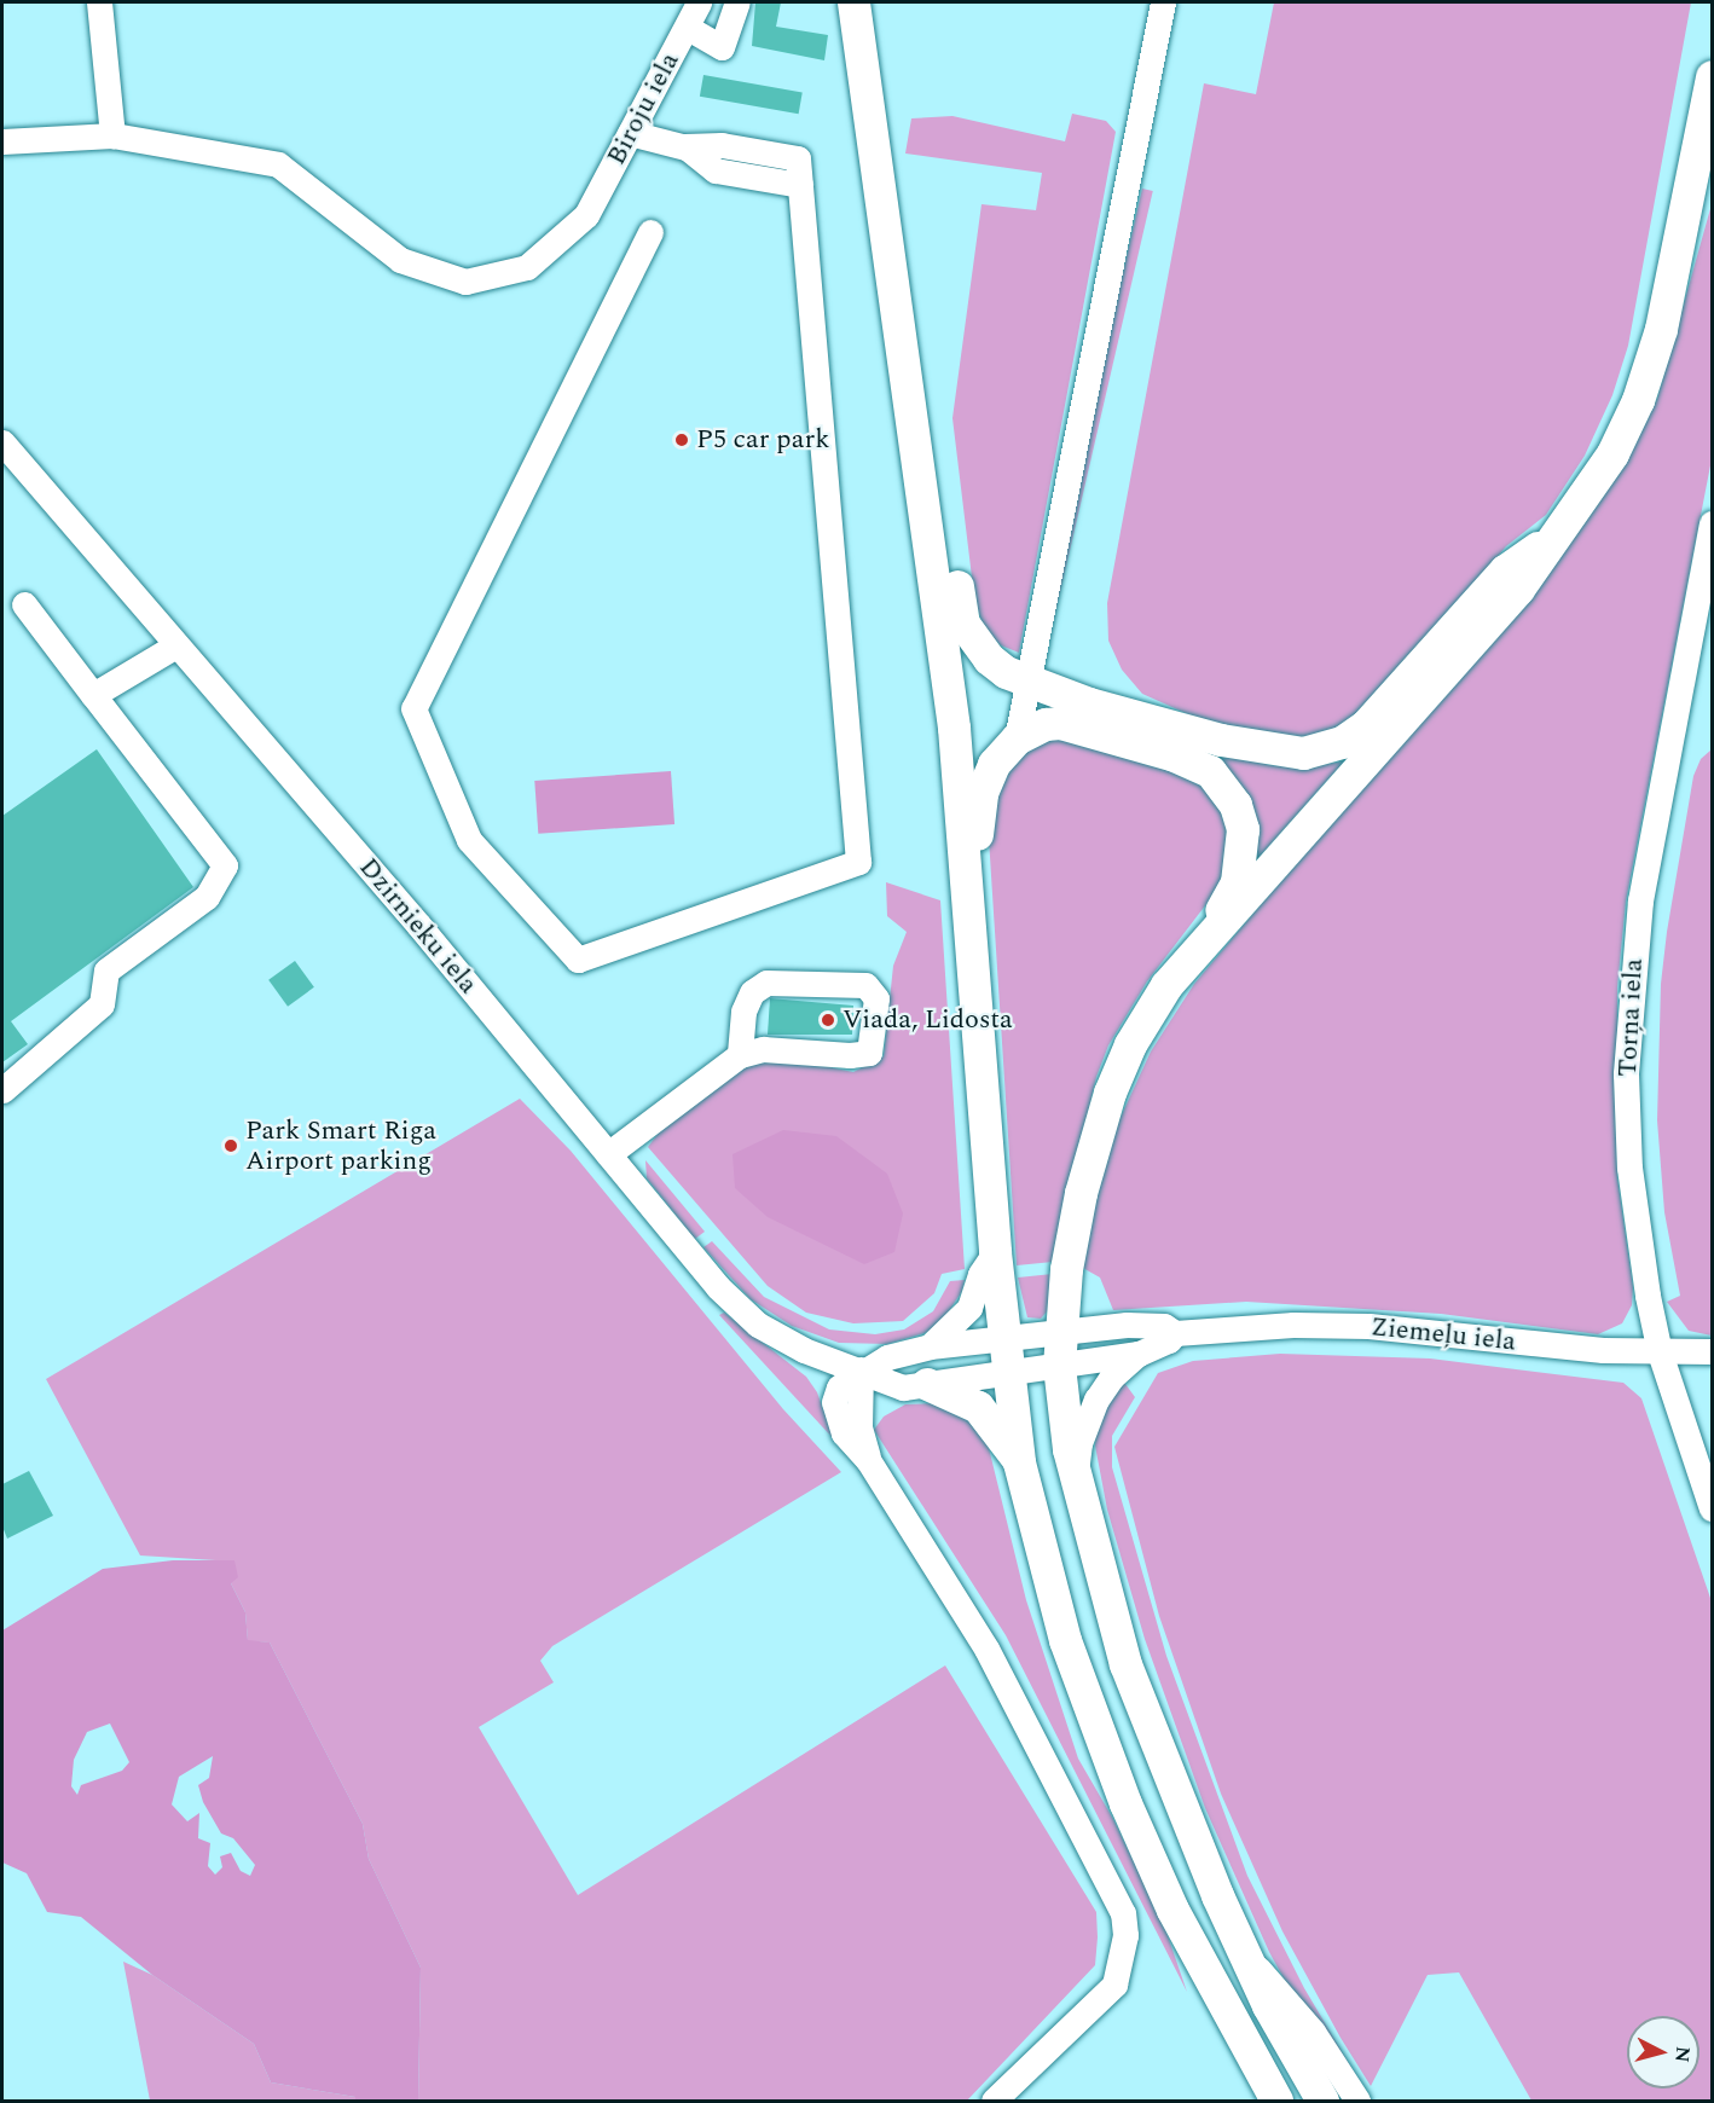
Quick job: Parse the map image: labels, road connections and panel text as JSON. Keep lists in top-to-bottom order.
{
  "streets": {
    "street": [
      "Biroju iela",
      "Dzirnieku iela",
      "Torņa iela",
      "Ziemeļu iela"
    ]
  },
  "crossings": [
    ["Dzirnieku iela", "Ziemeļu iela"],
    ["Torņa iela", "Ziemeļu iela"]
  ],
  "places": ["P5 car park", "Viada, Lidosta", "Park Smart Riga Airport parking"],
  "north": "right"
}
